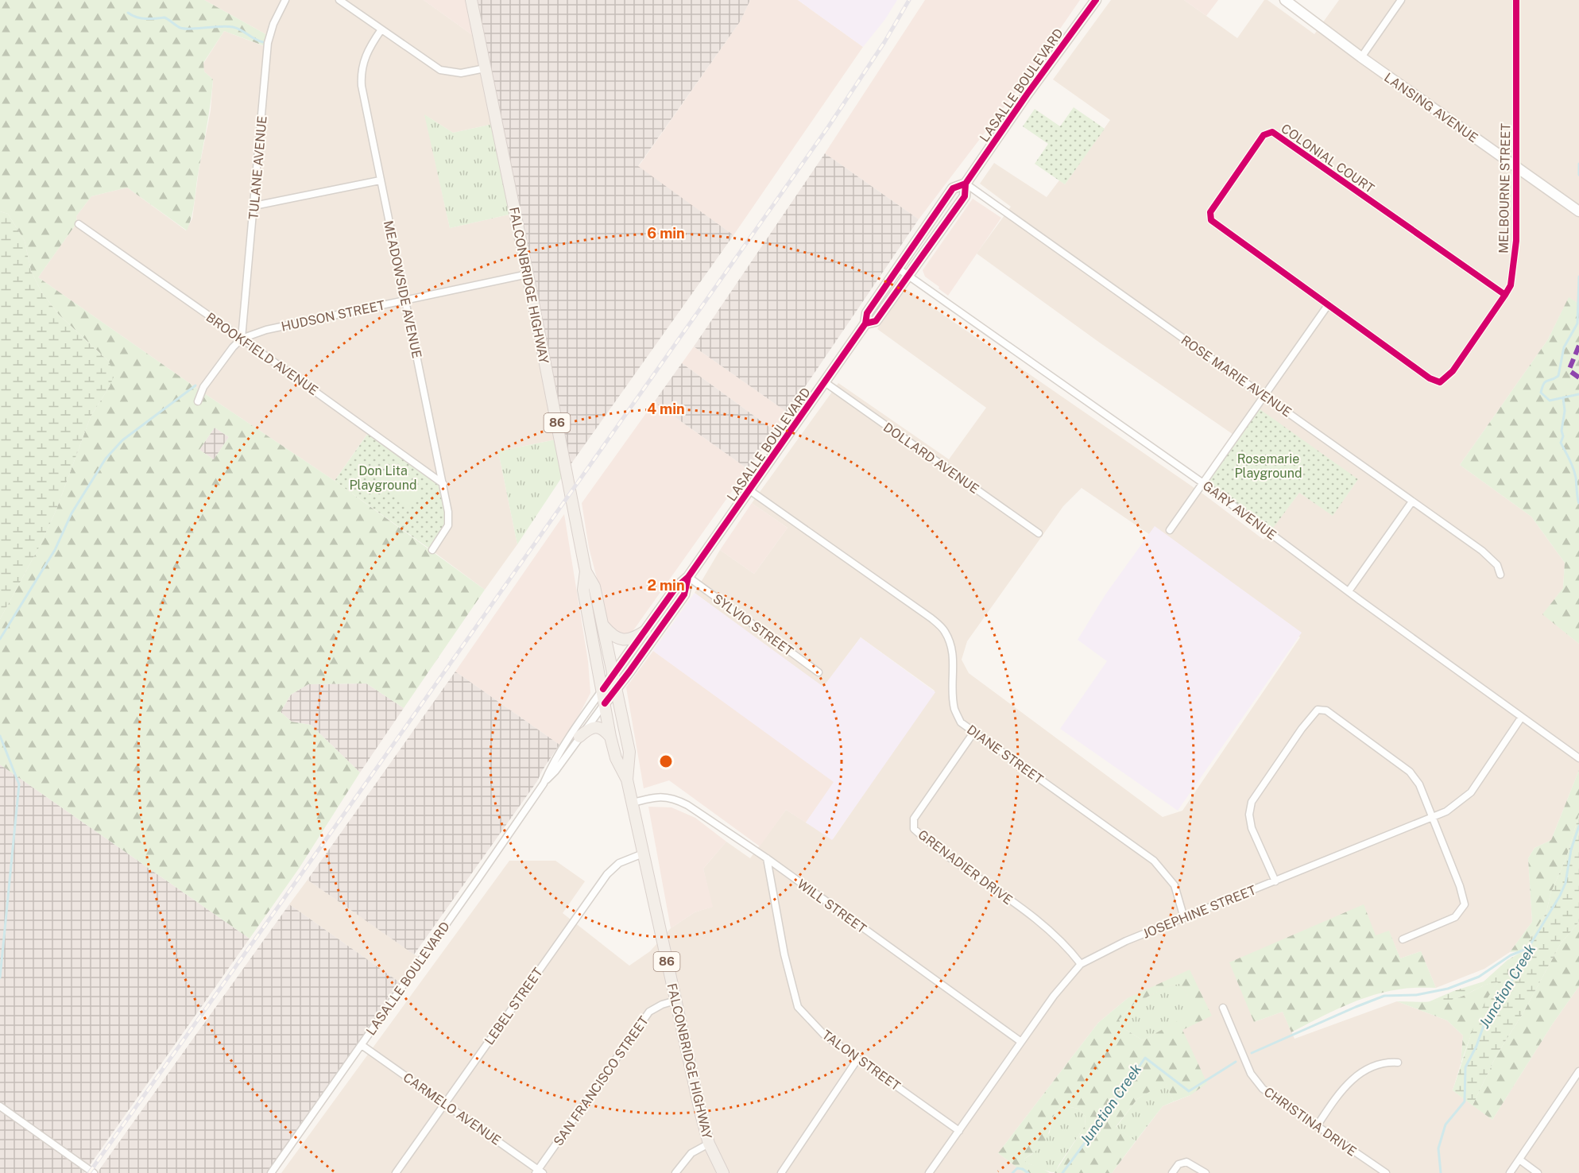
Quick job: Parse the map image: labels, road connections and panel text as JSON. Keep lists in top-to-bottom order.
{
  "streets": {
    "main road": [
      "LASALLE BOULEVARD",
      "LANSING AVENUE",
      "FALCONBRIDGE HIGHWAY",
      "86"
    ],
    "street": [
      "COLONIAL COURT",
      "TULANE AVENUE",
      "MELBOURNE STREET",
      "MEADOWSIDE AVENUE",
      "HUDSON STREET",
      "BROOKFIELD AVENUE",
      "ROSE MARIE AVENUE",
      "DOLLARD AVENUE",
      "GARY AVENUE",
      "SYLVIO STREET",
      "DIANE STREET",
      "GRENADIER DRIVE",
      "WILL STREET",
      "JOSEPHINE STREET",
      "LEBEL STREET",
      "TALON STREET",
      "SAN FRANCISCO STREET",
      "CARMELO AVENUE",
      "CHRISTINA DRIVE"
    ]
  },
  "crossings": [
    ["LASALLE BOULEVARD", "FALCONBRIDGE HIGHWAY"],
    ["LASALLE BOULEVARD", "ROSE MARIE AVENUE"],
    ["LASALLE BOULEVARD", "DOLLARD AVENUE"],
    ["LASALLE BOULEVARD", "GARY AVENUE"],
    ["LASALLE BOULEVARD", "SYLVIO STREET"],
    ["LASALLE BOULEVARD", "DIANE STREET"],
    ["LASALLE BOULEVARD", "CARMELO AVENUE"],
    ["LANSING AVENUE", "MELBOURNE STREET"],
    ["COLONIAL COURT", "MELBOURNE STREET"],
    ["TULANE AVENUE", "HUDSON STREET"],
    ["TULANE AVENUE", "BROOKFIELD AVENUE"],
    ["FALCONBRIDGE HIGHWAY", "HUDSON STREET"],
    ["FALCONBRIDGE HIGHWAY", "WILL STREET"],
    ["FALCONBRIDGE HIGHWAY", "LEBEL STREET"],
    ["FALCONBRIDGE HIGHWAY", "SAN FRANCISCO STREET"],
    ["MEADOWSIDE AVENUE", "HUDSON STREET"],
    ["MEADOWSIDE AVENUE", "BROOKFIELD AVENUE"],
    ["HUDSON STREET", "BROOKFIELD AVENUE"],
    ["GARY AVENUE", "JOSEPHINE STREET"],
    ["DIANE STREET", "GRENADIER DRIVE"],
    ["DIANE STREET", "JOSEPHINE STREET"],
    ["GRENADIER DRIVE", "JOSEPHINE STREET"],
    ["WILL STREET", "JOSEPHINE STREET"],
    ["WILL STREET", "TALON STREET"],
    ["JOSEPHINE STREET", "TALON STREET"],
    ["LEBEL STREET", "CARMELO AVENUE"],
    ["SAN FRANCISCO STREET", "CARMELO AVENUE"]
  ],
  "water": ["Junction Creek"],
  "parks": ["Rosemarie Playground", "Don Lita Playground"],
  "rings": ["6 min", "4 min", "2 min"]
}
